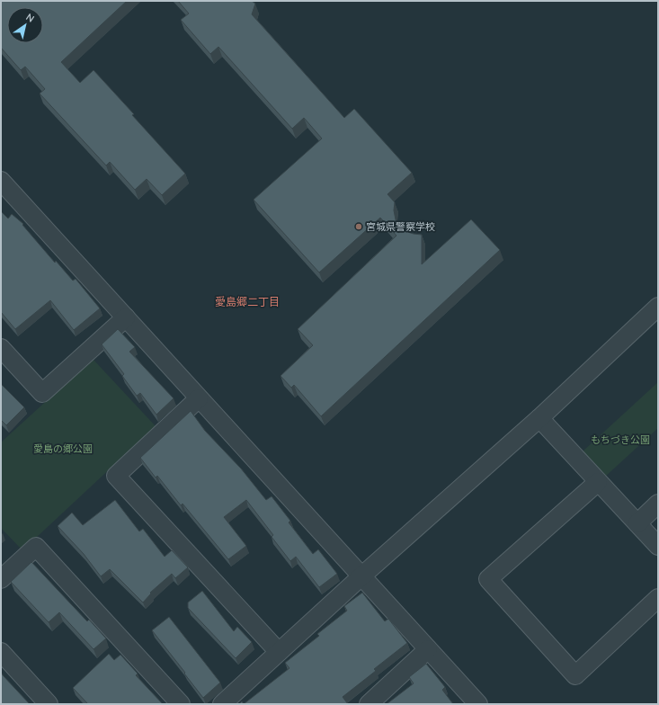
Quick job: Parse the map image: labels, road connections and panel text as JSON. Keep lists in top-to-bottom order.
{
  "districts": ["愛島郷二丁目"],
  "parks": ["もちづき公園", "愛島の郷公園"],
  "places": ["宮城県警察学校"],
  "north": "top right"
}
